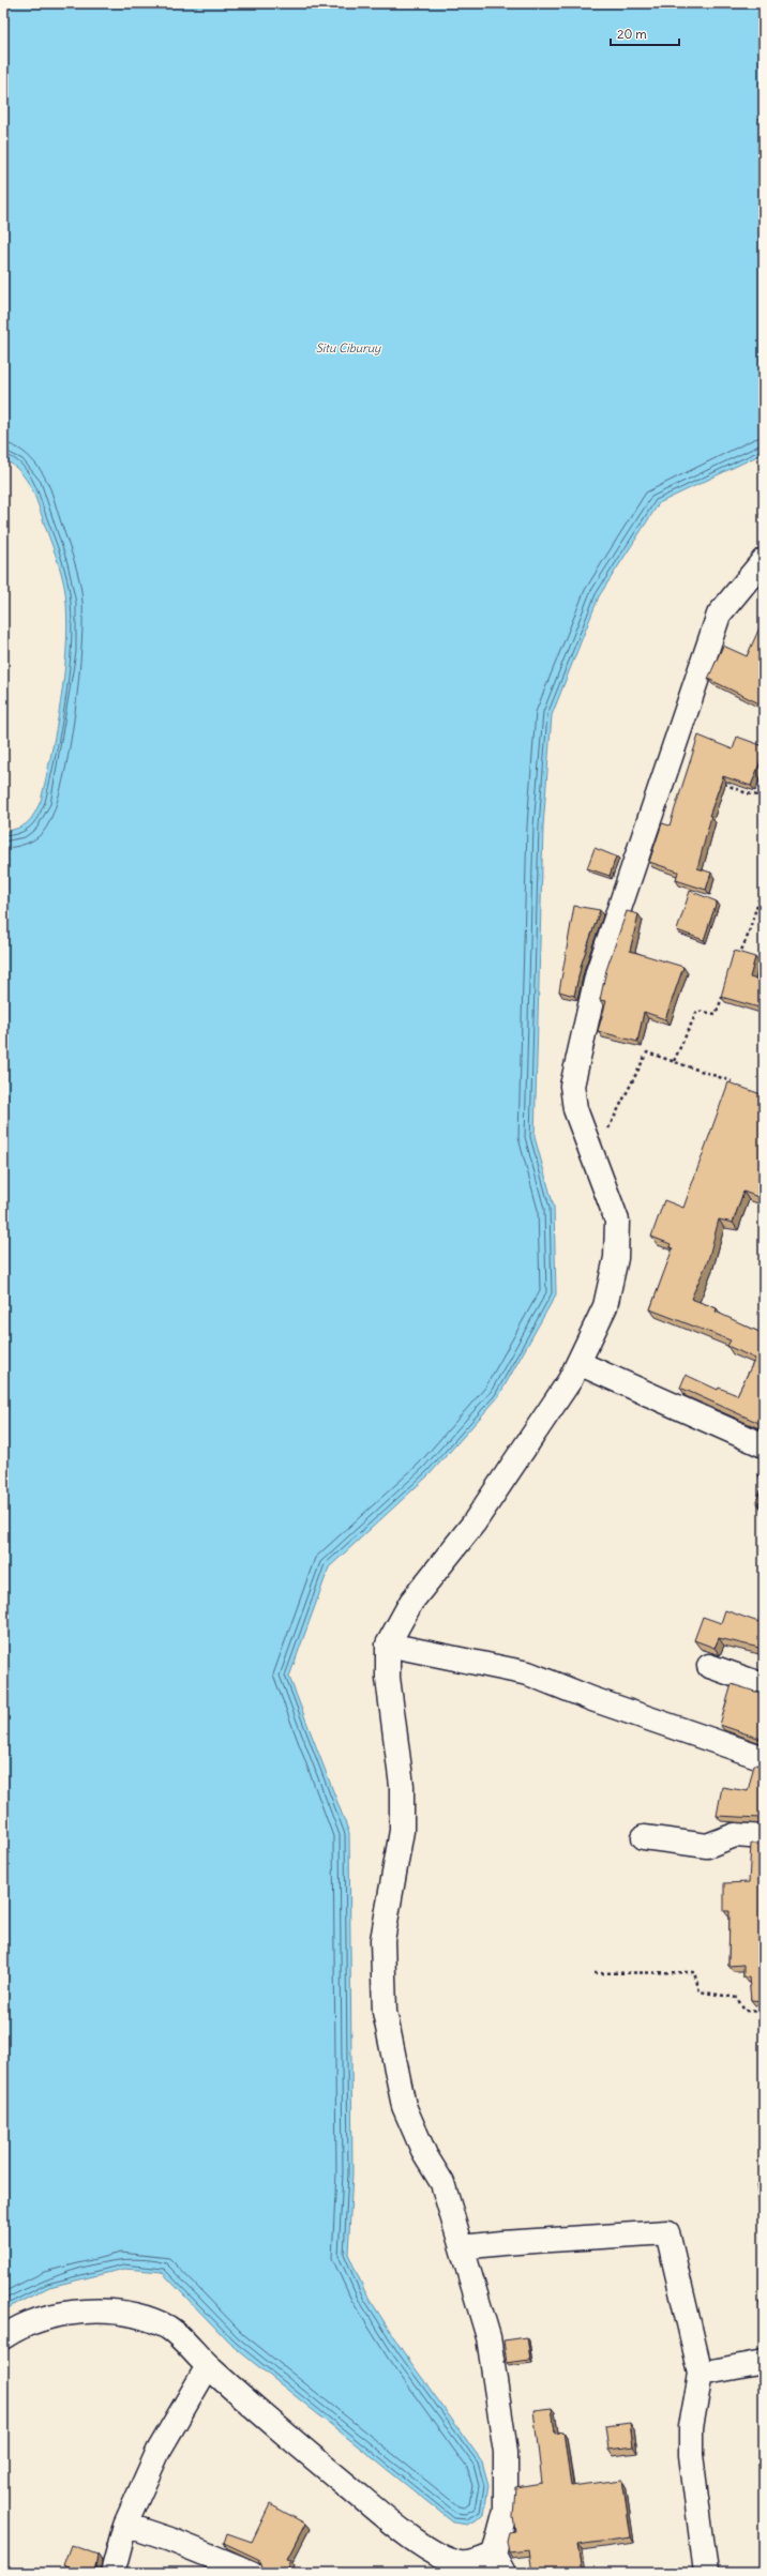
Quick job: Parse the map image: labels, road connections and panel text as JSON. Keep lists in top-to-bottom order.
{
  "water": ["Situ Ciburuy"],
  "scale_bar": "20 m"
}
